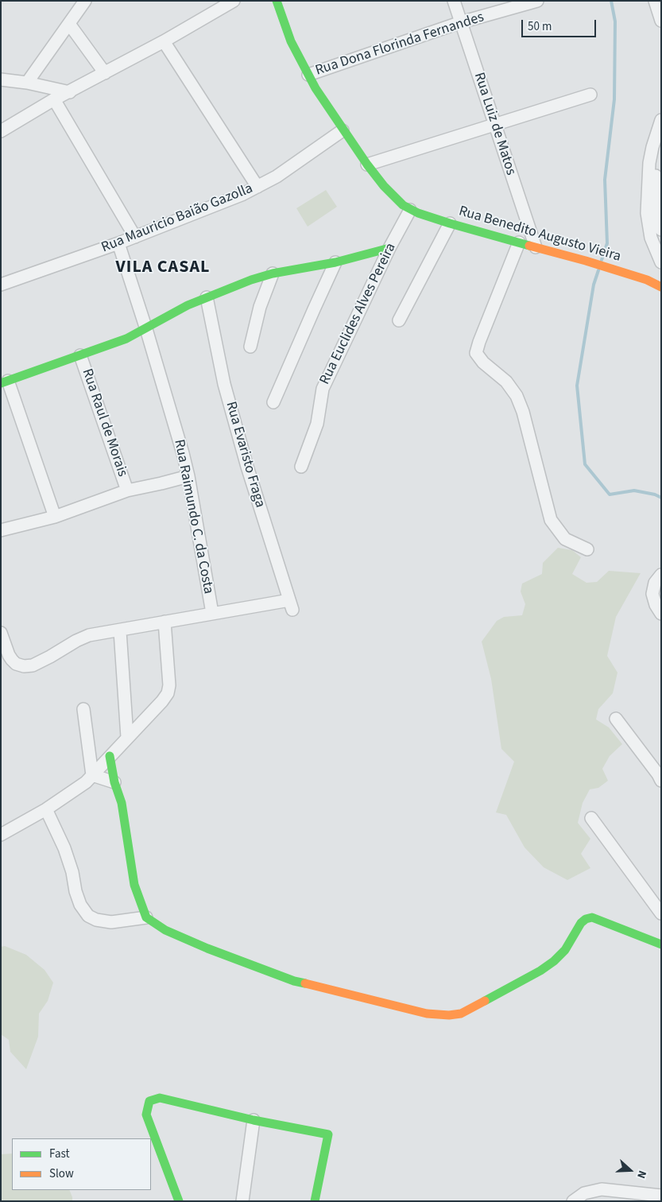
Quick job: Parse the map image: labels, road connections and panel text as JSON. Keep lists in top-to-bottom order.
{
  "streets": {
    "street": [
      "Rua Dona Florinda Fernandes",
      "Rua Luiz de Matos",
      "Rua Mauricio Baião Gazolla",
      "Rua Benedito Augusto Vieira",
      "Rua Euclides Alves Pereira",
      "Rua Raul de Morais",
      "Rua Evaristo Fraga",
      "Rua Raimundo C. da Costa"
    ]
  },
  "crossings": [
    ["Rua Dona Florinda Fernandes", "Rua Luiz de Matos"],
    ["Rua Luiz de Matos", "Rua Benedito Augusto Vieira"],
    ["Rua Mauricio Baião Gazolla", "Rua Raimundo C. da Costa"],
    ["Rua Benedito Augusto Vieira", "Rua Euclides Alves Pereira"],
    ["Rua Evaristo Fraga", "Rua Raimundo C. da Costa"]
  ],
  "districts": ["VILA CASAL"],
  "legend": ["Fast", "Slow"],
  "scale_bar": "50 m",
  "north": "right"
}
